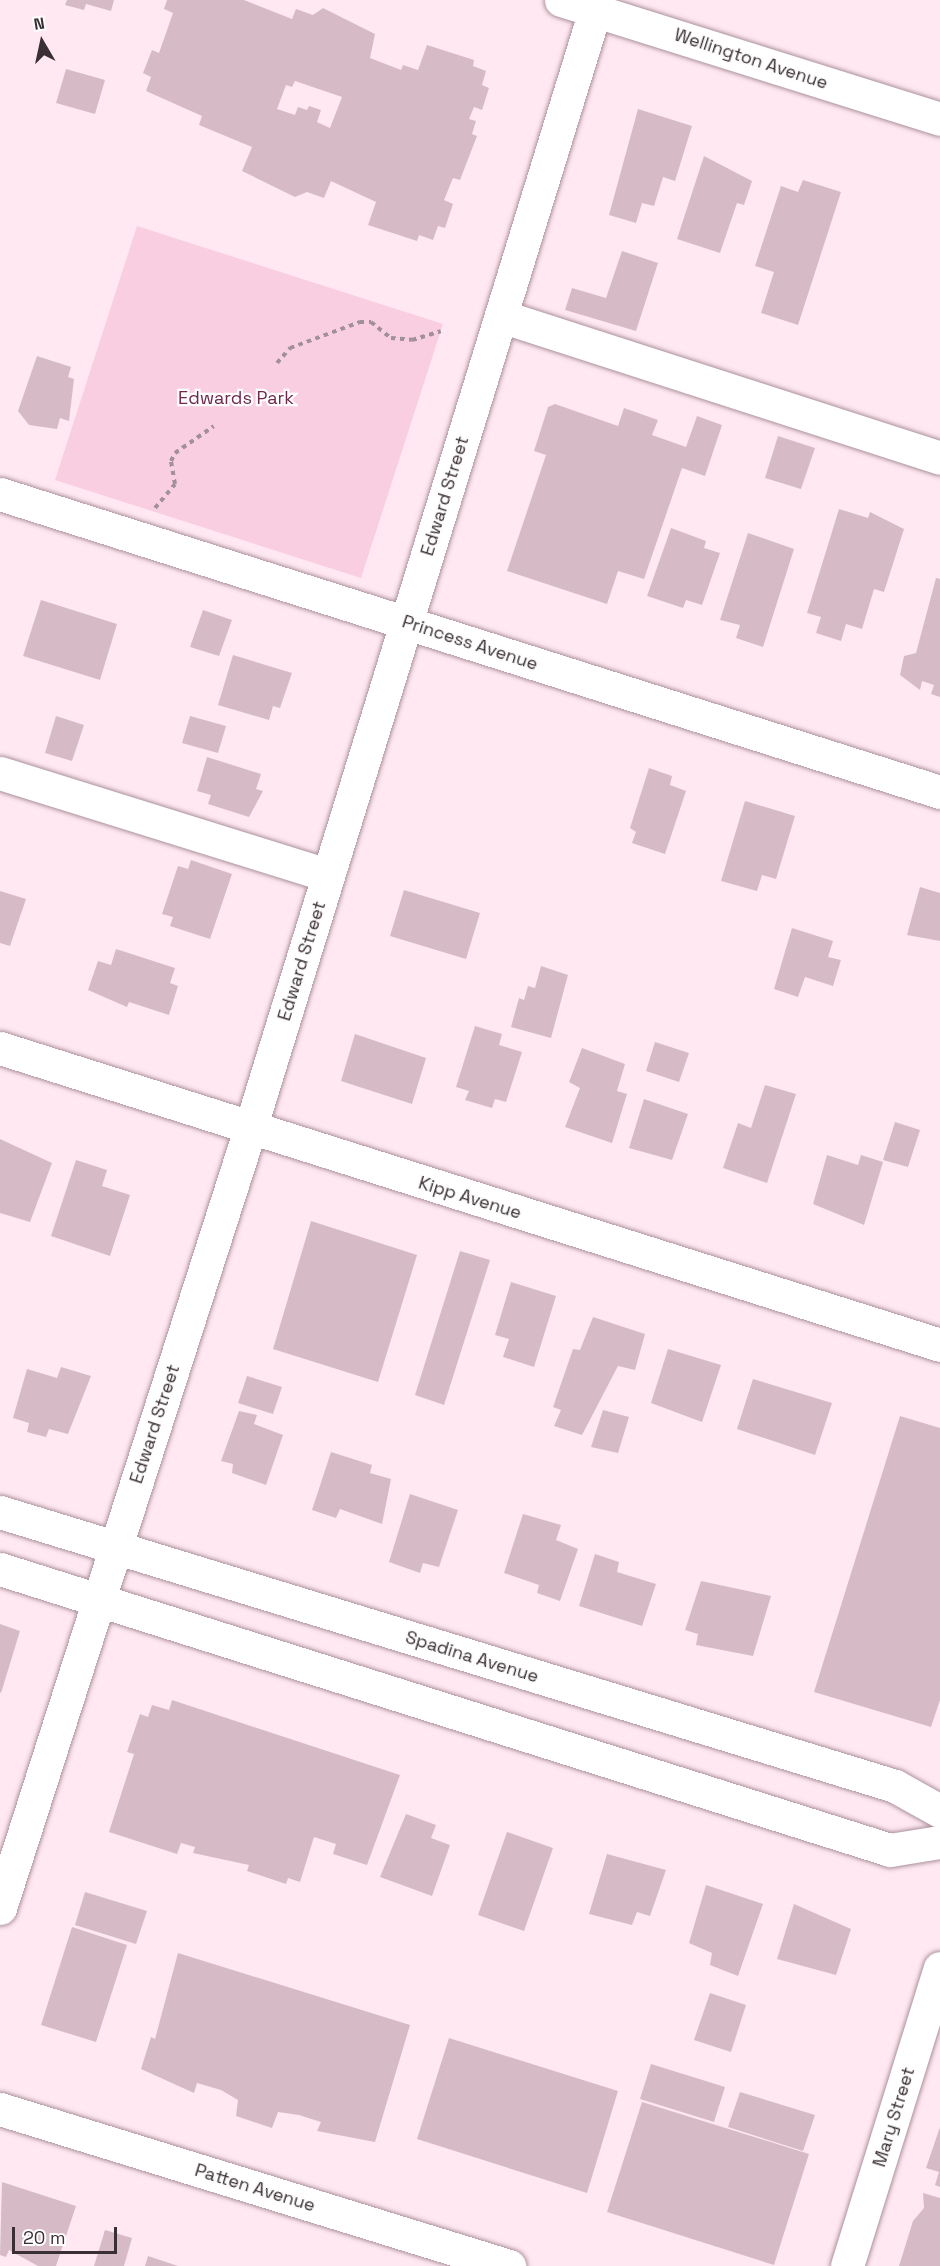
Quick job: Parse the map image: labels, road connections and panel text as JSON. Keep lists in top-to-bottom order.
{
  "streets": {
    "street": [
      "Wellington Avenue",
      "Edward Street",
      "Princess Avenue",
      "Kipp Avenue",
      "Spadina Avenue",
      "Mary Street",
      "Patten Avenue"
    ]
  },
  "crossings": [
    ["Wellington Avenue", "Edward Street"],
    ["Edward Street", "Princess Avenue"],
    ["Edward Street", "Kipp Avenue"],
    ["Edward Street", "Spadina Avenue"]
  ],
  "parks": ["Edwards Park"],
  "scale_bar": "20 m",
  "north": "top"
}
